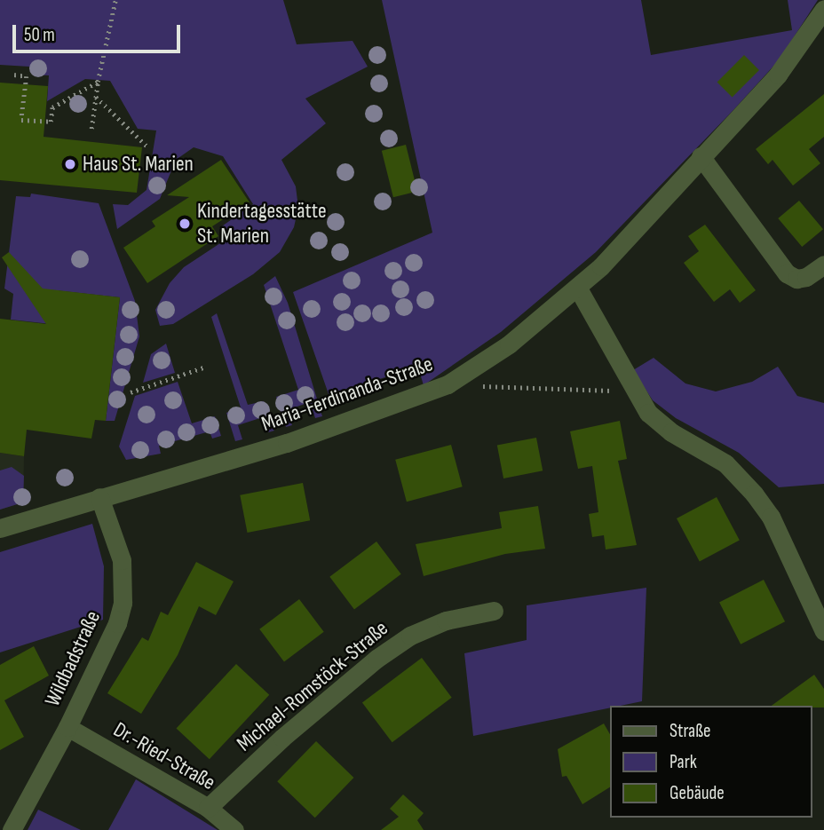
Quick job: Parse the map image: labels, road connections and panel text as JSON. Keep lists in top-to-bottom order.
{
  "streets": {
    "street": [
      "Maria-Ferdinanda-Straße",
      "Wildbadstraße",
      "Michael-Romstöck-Straße",
      "Dr.-Ried-Straße"
    ]
  },
  "crossings": [
    ["Maria-Ferdinanda-Straße", "Wildbadstraße"],
    ["Wildbadstraße", "Dr.-Ried-Straße"],
    ["Michael-Romstöck-Straße", "Dr.-Ried-Straße"]
  ],
  "places": ["Haus St. Marien", "Kindertagesstätte St. Marien"],
  "legend": ["Straße", "Park", "Gebäude"],
  "scale_bar": "50 m"
}
